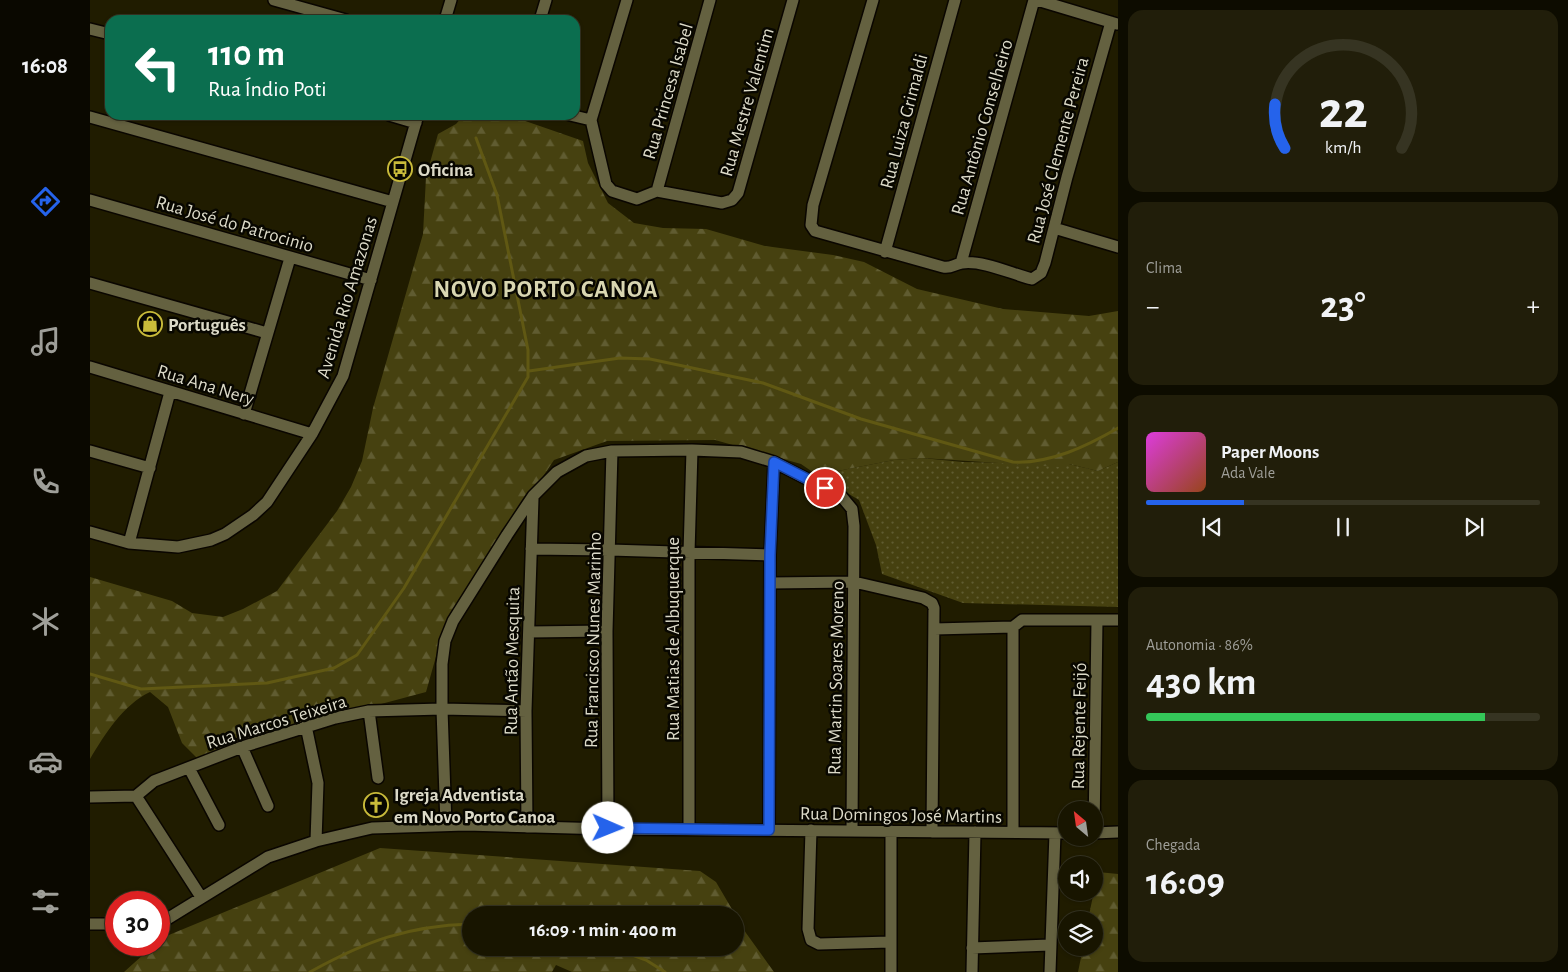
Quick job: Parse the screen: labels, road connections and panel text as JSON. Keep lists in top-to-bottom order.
{
  "streets": {
    "street": [
      "Rua Princesa Isabel",
      "Rua Mestre Valentim",
      "Rua Luiza Grimaldi",
      "Rua Antônio Conselheiro",
      "Rua José Clemente Pereira",
      "Rua José do Patrocinio",
      "Avenida Rio Amazonas",
      "Rua Ana Nery",
      "Rua Matias de Albuquerque",
      "Rua Francisco Nunes Marinho",
      "Rua Antão Mesquita",
      "Rua Martin Soares Moreno",
      "Rua Marcos Teixeira",
      "Rua Rejente Feijó",
      "Rua Domingos José Martins"
    ]
  },
  "crossings": [
    ["Rua Princesa Isabel", "Rua Mestre Valentim"],
    ["Rua Antônio Conselheiro", "Rua José Clemente Pereira"],
    ["Rua José do Patrocinio", "Avenida Rio Amazonas"],
    ["Avenida Rio Amazonas", "Rua Ana Nery"],
    ["Rua Matias de Albuquerque", "Rua Martin Soares Moreno"],
    ["Rua Matias de Albuquerque", "Rua Domingos José Martins"],
    ["Rua Francisco Nunes Marinho", "Rua Martin Soares Moreno"],
    ["Rua Francisco Nunes Marinho", "Rua Domingos José Martins"],
    ["Rua Antão Mesquita", "Rua Martin Soares Moreno"],
    ["Rua Antão Mesquita", "Rua Marcos Teixeira"],
    ["Rua Antão Mesquita", "Rua Domingos José Martins"],
    ["Rua Martin Soares Moreno", "Rua Marcos Teixeira"],
    ["Rua Martin Soares Moreno", "Rua Domingos José Martins"]
  ],
  "districts": ["NOVO PORTO CANOA"],
  "places": {
    "bus stop": ["Oficina"],
    "shop": ["Português"],
    "church": ["Igreja Adventista em Novo Porto Canoa"]
  },
  "north": "top left",
  "page": {
    "tabs": "16:08",
    "turn": ["110 m", "Rua Índio Poti"],
    "tile": [
      "Clima",
      ["Autonomia · 86%", "430 km"],
      ["Chegada", "16:09"]
    ],
    "heat": ["−", "23°", "+"],
    "song": ["Paper Moons", "Ada Vale"],
    "limit": "30",
    "trip": "16:09 · 1 min · 400 m",
    "gauge": ["22", "km/h"]
  }
}
